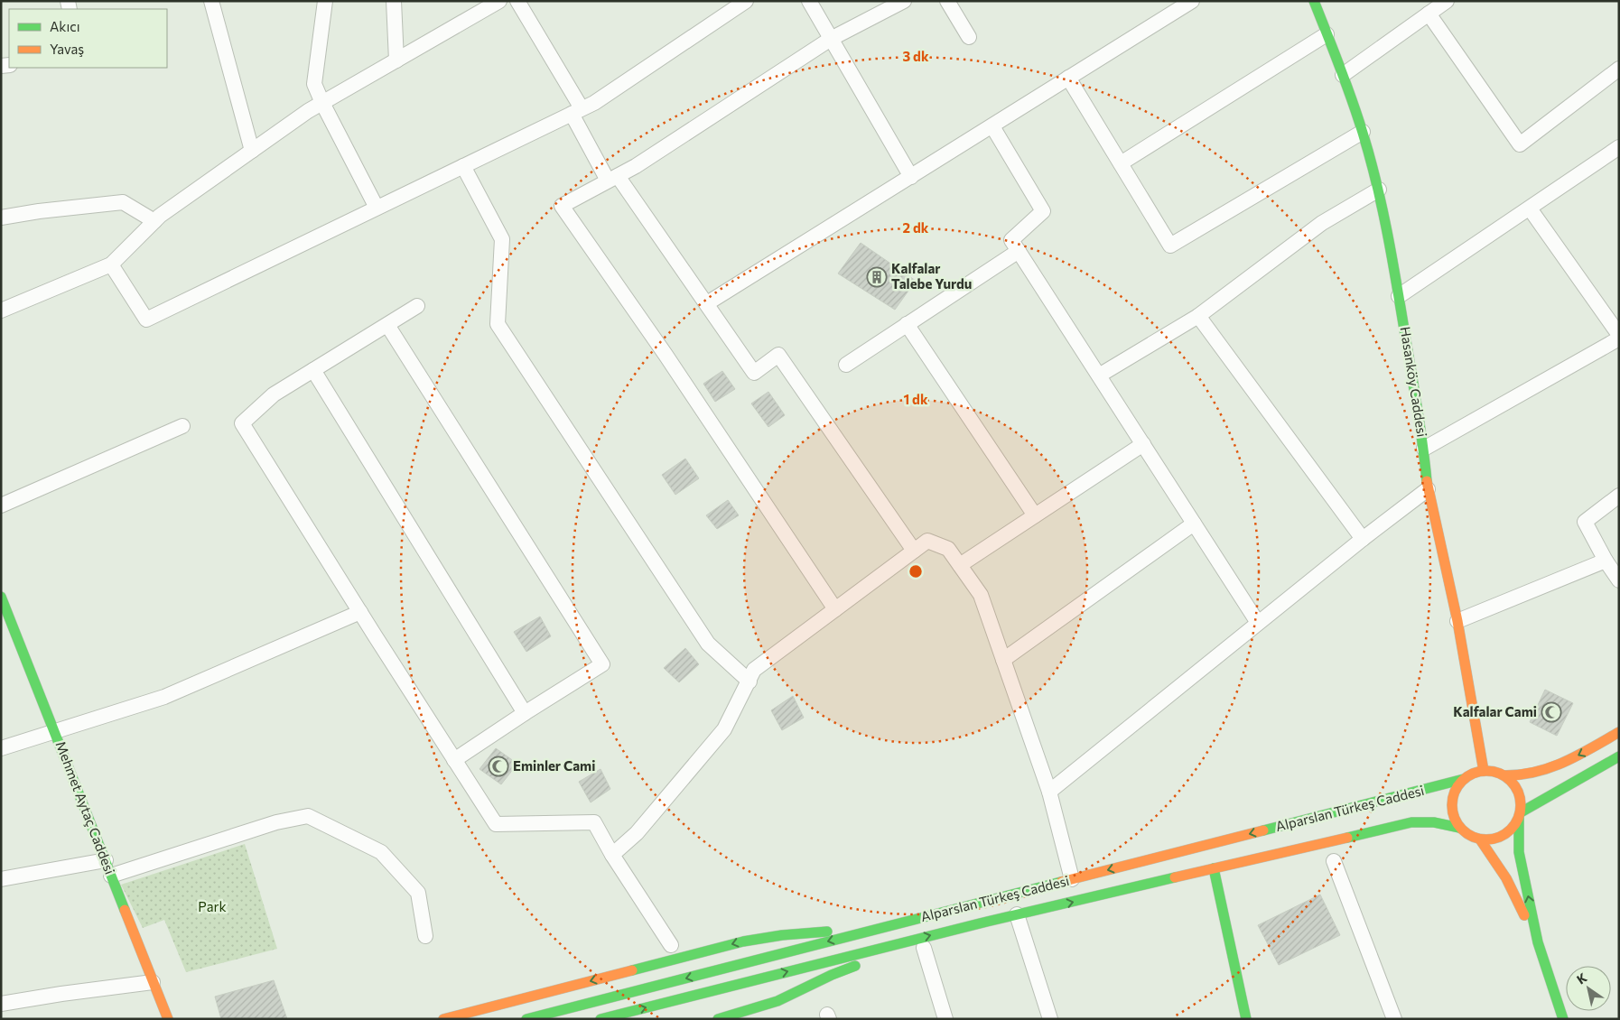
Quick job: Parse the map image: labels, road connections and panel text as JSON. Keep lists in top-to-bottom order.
{
  "streets": {
    "main road": ["Hasanköy Caddesi", "Mehmet Aytaç Caddesi", "Alparslan Türkeş Caddesi"]
  },
  "crossings": [
    ["Hasanköy Caddesi", "Alparslan Türkeş Caddesi"]
  ],
  "parks": ["Park"],
  "places": {
    "building": ["Kalfalar Talebe Yurdu"],
    "mosque": ["Kalfalar Cami", "Eminler Cami"]
  },
  "legend": ["Akıcı", "Yavaş"],
  "north": "top left",
  "rings": ["3 dk", "2 dk", "1 dk"]
}
